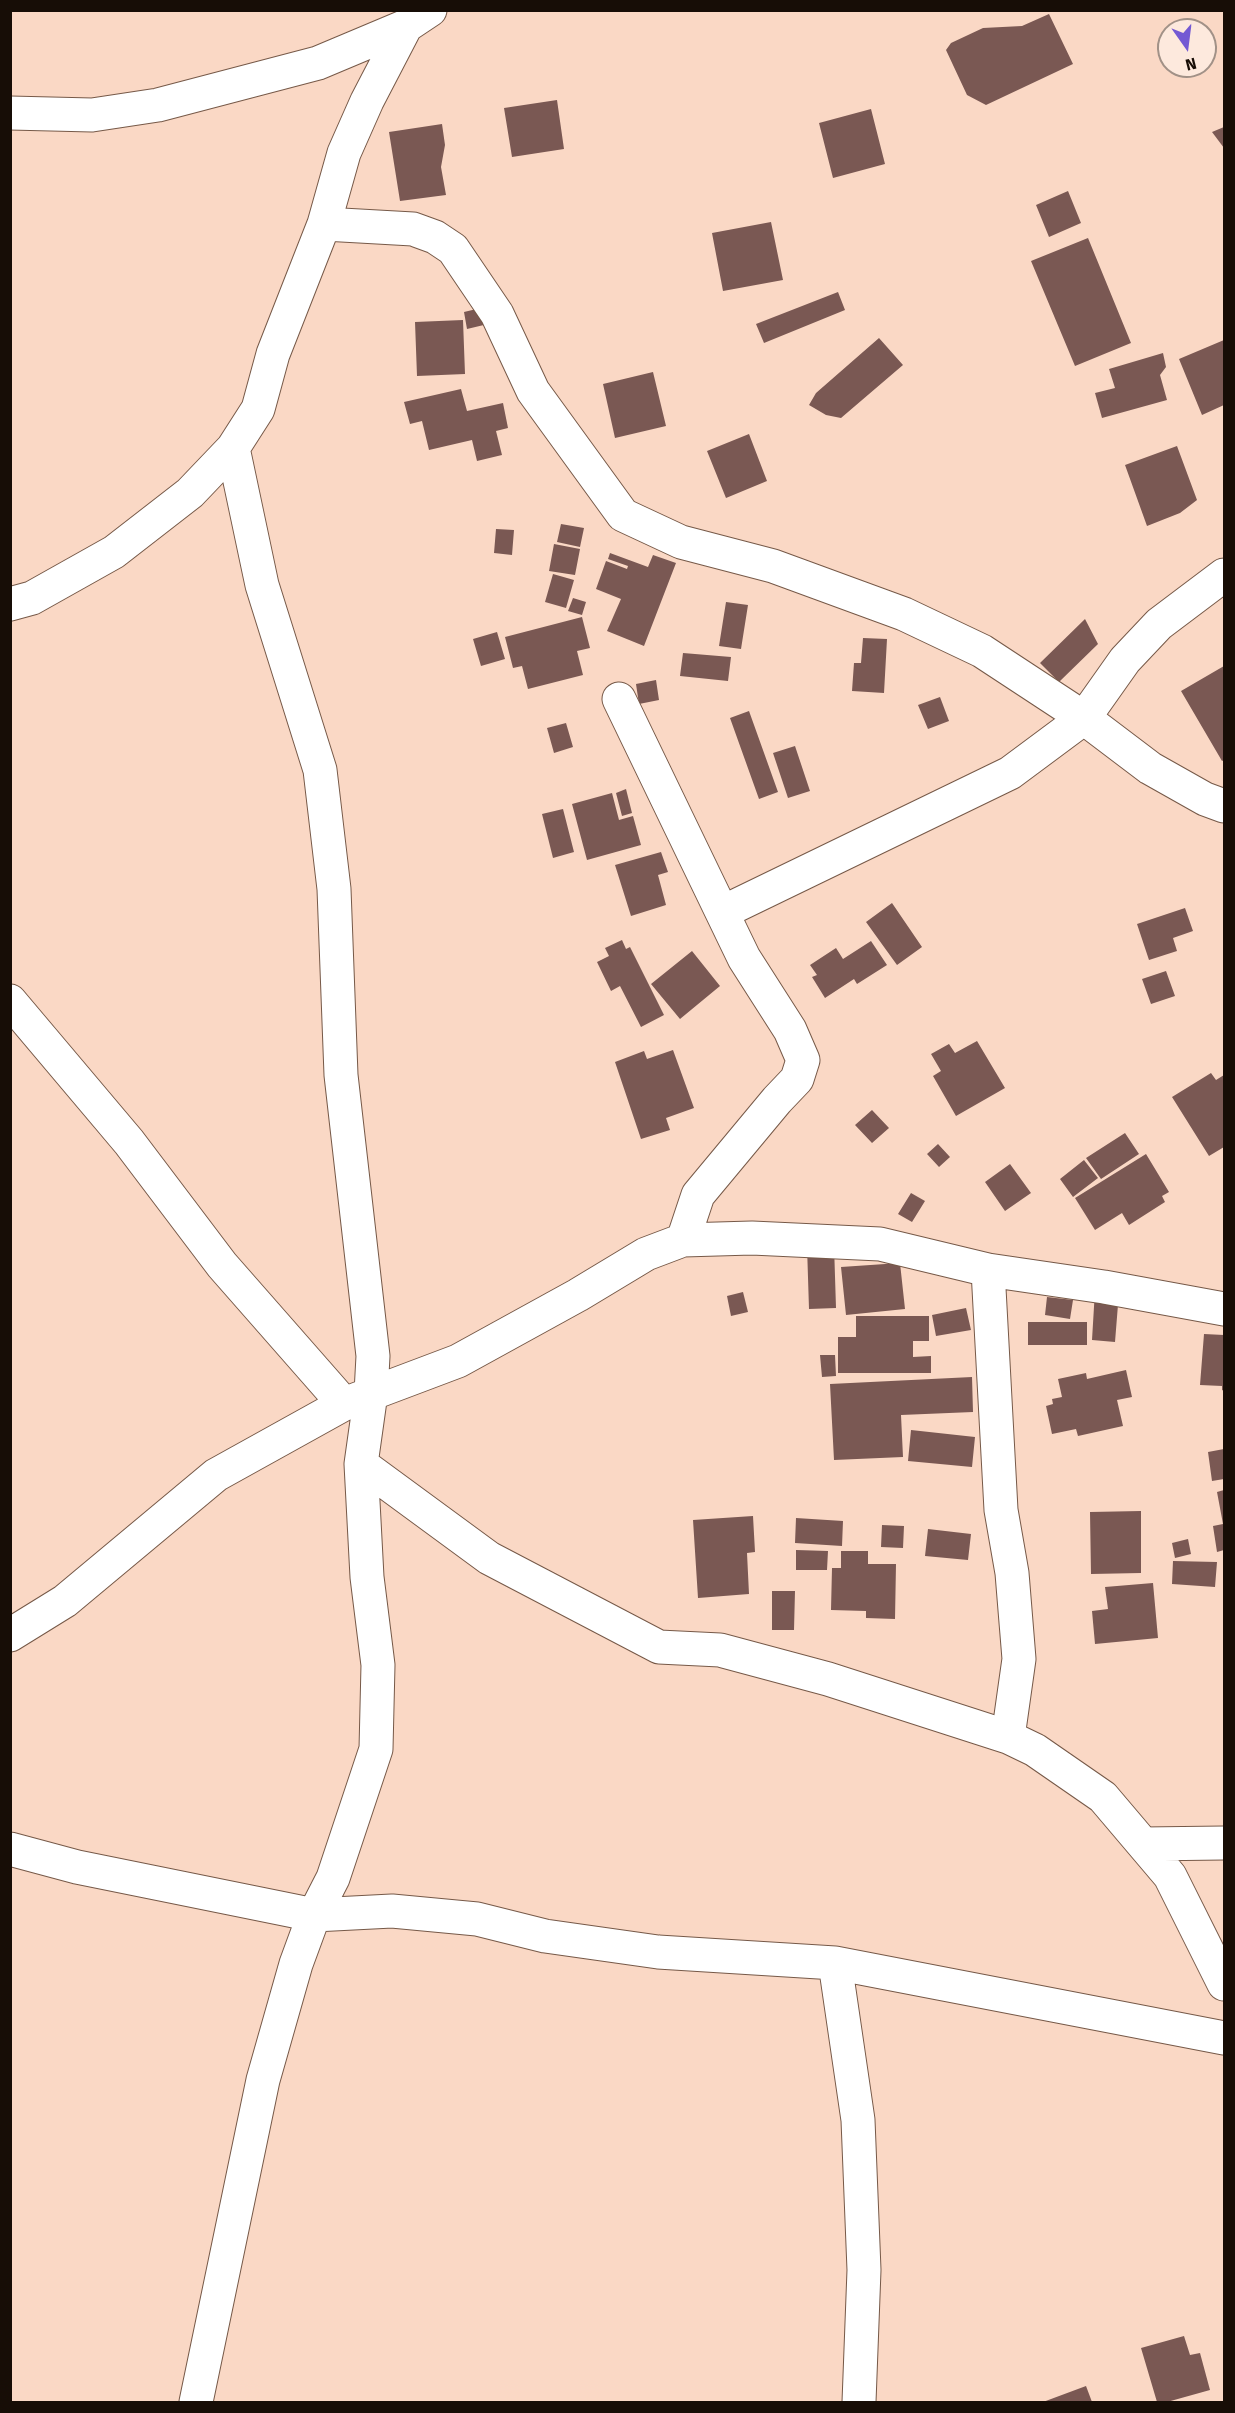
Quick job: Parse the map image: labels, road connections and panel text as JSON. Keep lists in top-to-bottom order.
{
  "north": "bottom"
}
